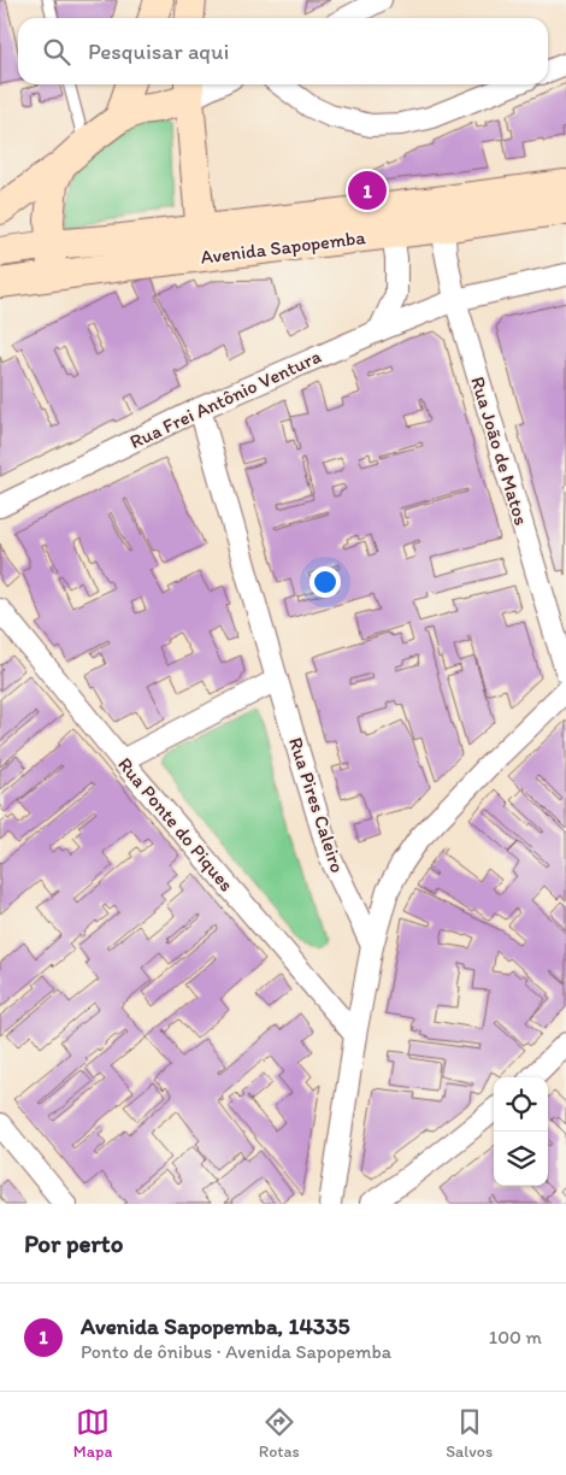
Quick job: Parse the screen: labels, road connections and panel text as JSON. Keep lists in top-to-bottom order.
{
  "streets": {
    "main road": ["Avenida Sapopemba"],
    "street": [
      "Rua Frei Antônio Ventura",
      "Rua João de Matos",
      "Rua Pires Caleiro",
      "Rua Ponte do Piques"
    ]
  },
  "crossings": [
    ["Avenida Sapopemba", "Rua João de Matos"],
    ["Rua Frei Antônio Ventura", "Rua João de Matos"],
    ["Rua Frei Antônio Ventura", "Rua Pires Caleiro"]
  ],
  "page": {
    "search": "Pesquisar aqui",
    "pins": "1",
    "heading": "Por perto",
    "list": [
      {
        "mark": "1",
        "name": "Avenida Sapopemba, 14335",
        "note": "Ponto de ônibus · Avenida Sapopemba",
        "value": "100 m"
      }
    ],
    "nav": ["Mapa", "Rotas", "Salvos"]
  }
}
